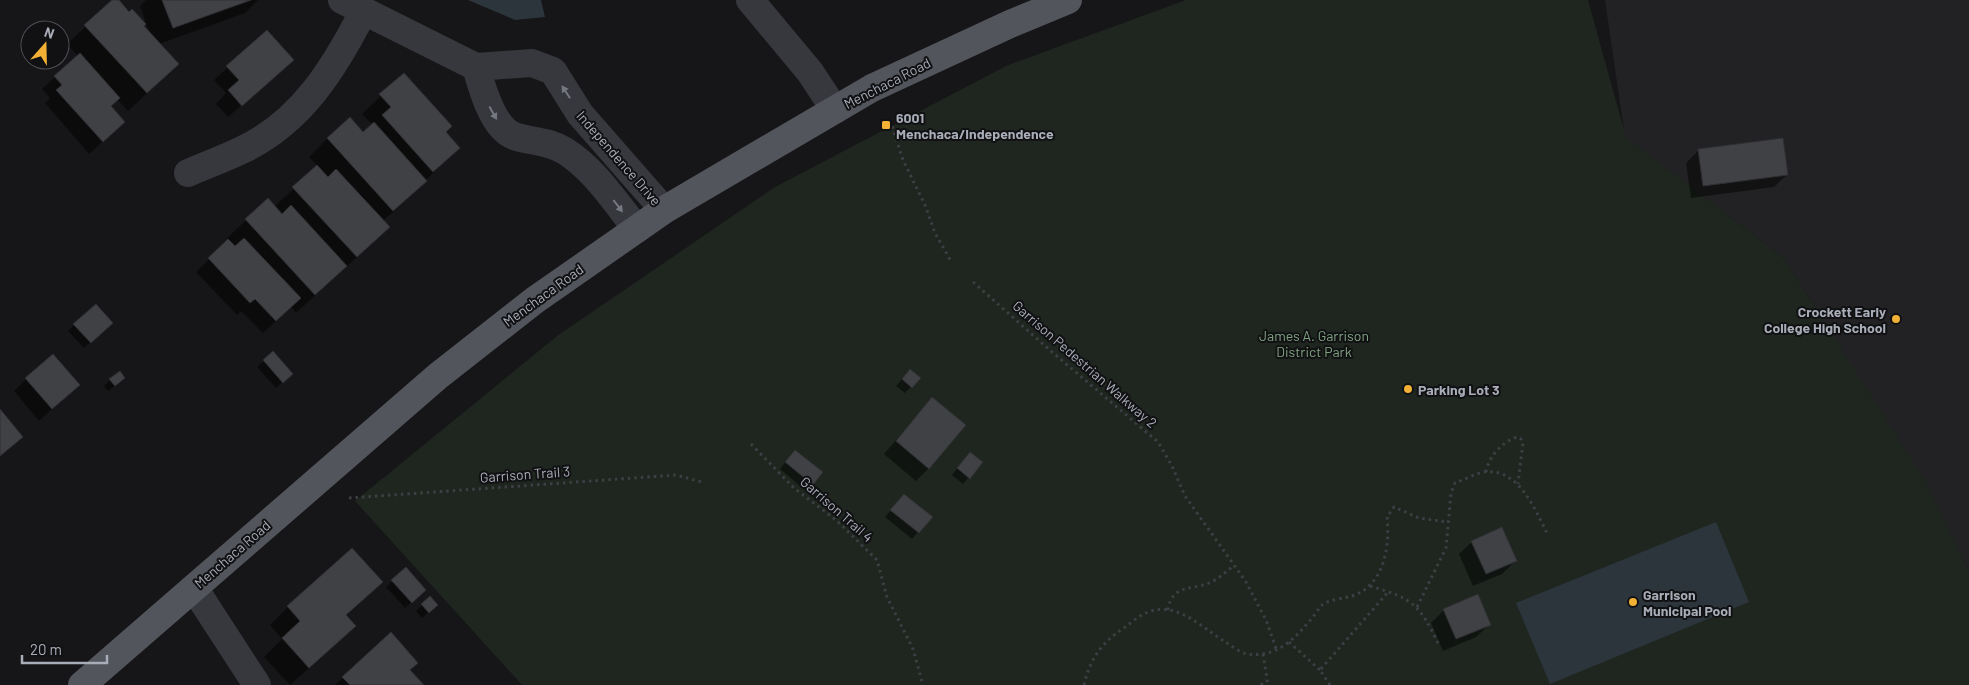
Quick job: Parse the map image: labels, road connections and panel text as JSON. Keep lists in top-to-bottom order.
{
  "streets": {
    "main road": ["Menchaca Road"],
    "street": ["Independence Drive"],
    "path": ["Garrison Pedestrian Walkway 2", "Garrison Trail 3", "Garrison Trail 4"]
  },
  "crossings": [
    ["Menchaca Road", "Independence Drive"]
  ],
  "parks": ["James A. Garrison District Park"],
  "places": {
    "transit": ["6001 Menchaca/Independence"],
    "other": ["Crockett Early College High School", "Parking Lot 3", "Garrison Municipal Pool"]
  },
  "scale_bar": "20 m",
  "north": "top"
}
